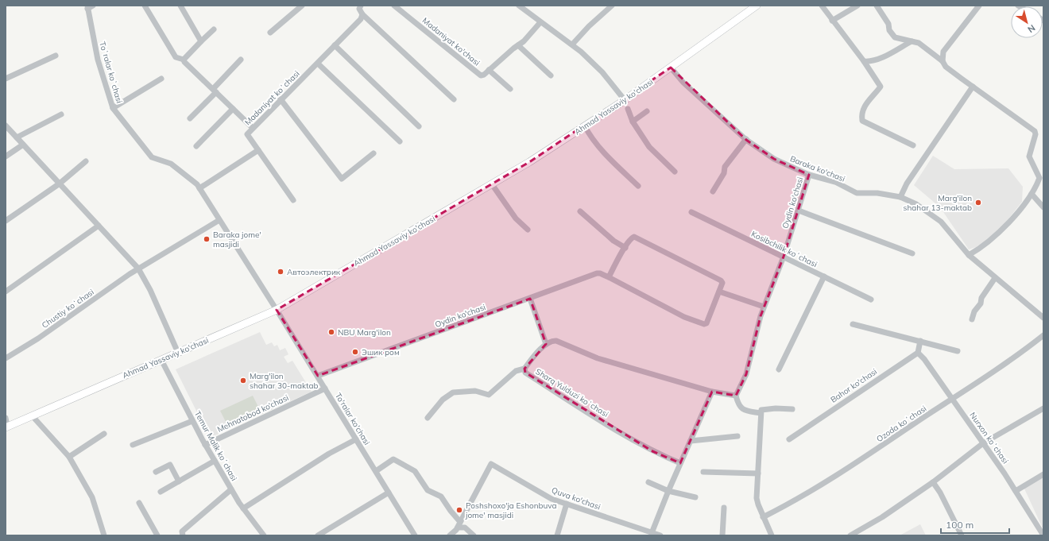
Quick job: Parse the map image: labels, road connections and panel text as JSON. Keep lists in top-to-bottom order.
{
  "streets": {
    "main road": ["Ahmad Yassaviy ko'chasi"],
    "street": [
      "Madaniyat ko'chasi",
      "Toʻralar koʻchasi",
      "Madaniyat koʻchasi",
      "Baraka ko'chasi",
      "Oydin ko'chasi",
      "Kosibchilik koʻchasi",
      "Chustiy koʻchasi",
      "Bahor ko'chasi",
      "Sharq Yulduzi koʻchasi",
      "Mehnatobod ko‘chasi",
      "To'ralar ko'chasi",
      "Ozoda koʻchasi",
      "Nurxon koʻchasi",
      "Temur Malik koʻchasi",
      "Quva ko'chasi"
    ]
  },
  "crossings": [
    ["Toʻralar koʻchasi", "Ahmad Yassaviy ko'chasi"],
    ["Toʻralar koʻchasi", "Chustiy koʻchasi"],
    ["Toʻralar koʻchasi", "To'ralar ko'chasi"],
    ["Ahmad Yassaviy ko'chasi", "Baraka ko'chasi"],
    ["Ahmad Yassaviy ko'chasi", "To'ralar ko'chasi"],
    ["Ahmad Yassaviy ko'chasi", "Temur Malik koʻchasi"],
    ["Baraka ko'chasi", "Oydin ko'chasi"],
    ["Oydin ko'chasi", "Kosibchilik koʻchasi"],
    ["Oydin ko'chasi", "To'ralar ko'chasi"],
    ["Bahor ko'chasi", "Nurxon koʻchasi"],
    ["Mehnatobod ko‘chasi", "To'ralar ko'chasi"],
    ["Mehnatobod ko‘chasi", "Temur Malik koʻchasi"],
    ["Ozoda koʻchasi", "Nurxon koʻchasi"]
  ],
  "places": [
    "Marg'ilon shahar 13-maktab",
    "Baraka jome' masjidi",
    "Автоэлектрик",
    "NBU Marg'ilon",
    "Эшик ром",
    "Marg'ilon shahar 30-maktab",
    "Poshshoxo'ja Eshonbuva jome' masjidi"
  ],
  "scale_bar": "100 m",
  "north": "bottom right"
}
